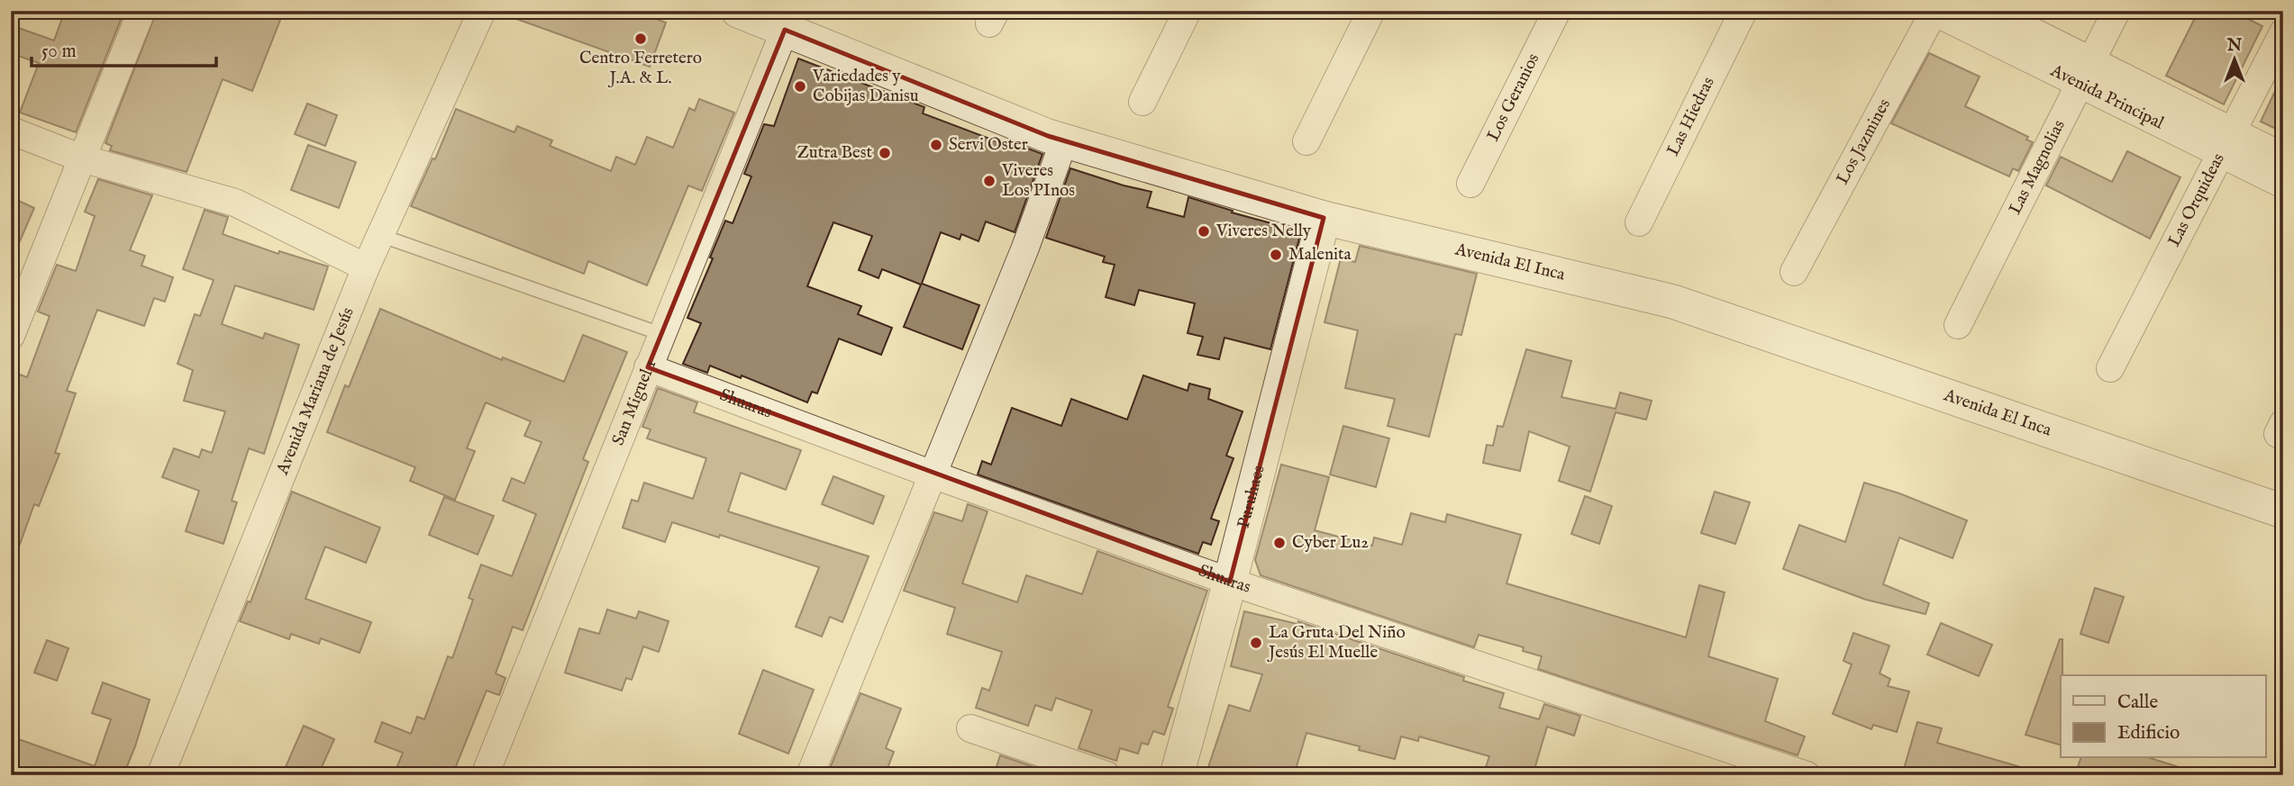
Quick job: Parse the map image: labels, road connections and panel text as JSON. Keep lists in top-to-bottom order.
{
  "streets": {
    "street": [
      "Los Geranios",
      "Avenida Principal",
      "Las Hiedras",
      "Los Jazmines",
      "Las Magnolias",
      "Las Orquideas",
      "Avenida El Inca",
      "Avenida Mariana de Jesús",
      "San Miguel 1",
      "Shuaras",
      "Puruhaes"
    ]
  },
  "crossings": [
    ["Avenida Principal", "Los Jazmines"],
    ["Avenida Principal", "Las Magnolias"],
    ["Avenida Principal", "Las Orquideas"],
    ["Avenida El Inca", "San Miguel 1"],
    ["Avenida El Inca", "Puruhaes"],
    ["San Miguel 1", "Shuaras"],
    ["Shuaras", "Puruhaes"]
  ],
  "places": [
    "Centro Ferretero J.A. & L.",
    "Variedades y Cobijas Danisu",
    "Servi Oster",
    "Zutra Best",
    "Viveres Los PInos",
    "Viveres Nelly",
    "Malenita",
    "Cyber Lu2",
    "La Gruta Del Niño Jesús El Muelle"
  ],
  "legend": ["Calle", "Edificio"],
  "scale_bar": "50 m",
  "north": "top"
}
